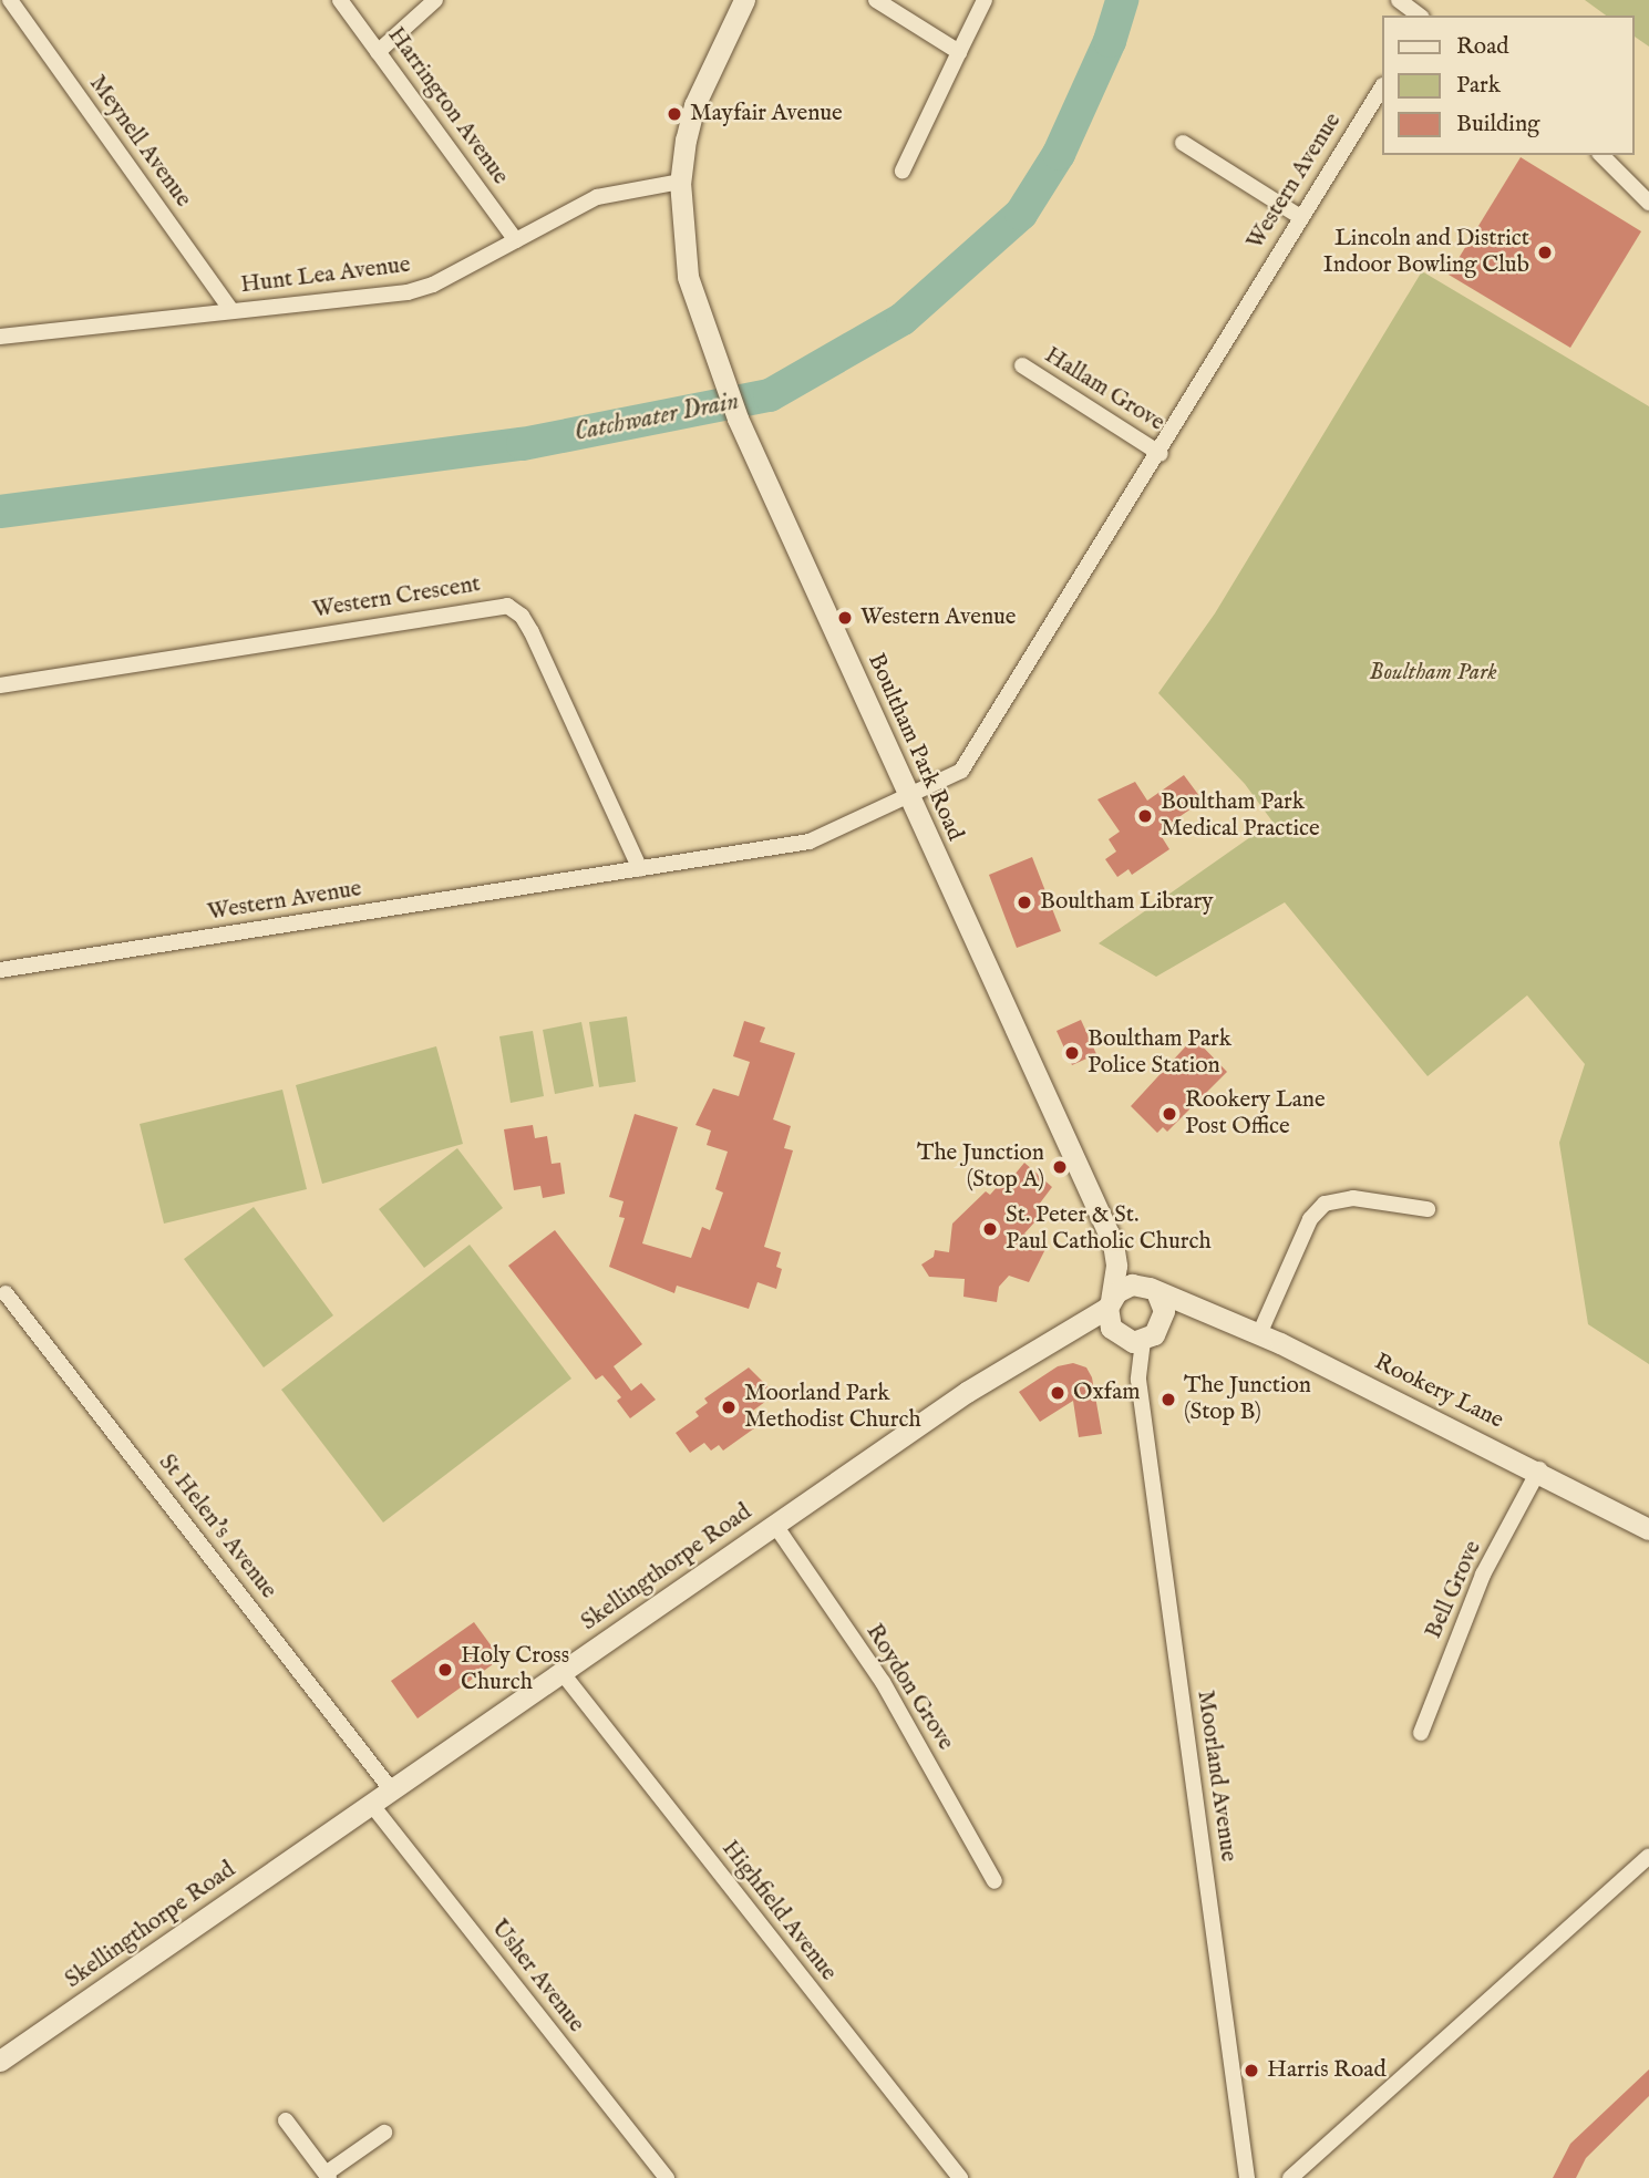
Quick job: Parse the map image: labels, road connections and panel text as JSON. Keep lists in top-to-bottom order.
{
  "streets": {
    "street": [
      "Harrington Avenue",
      "Meynell Avenue",
      "Western Avenue",
      "Hunt Lea Avenue",
      "Hallam Grove",
      "Western Crescent",
      "Boultham Park Road",
      "Rookery Lane",
      "St Helen's Avenue",
      "Skellingthorpe Road",
      "Bell Grove",
      "Roydon Grove",
      "Moorland Avenue",
      "Highfield Avenue",
      "Usher Avenue"
    ]
  },
  "crossings": [
    ["Harrington Avenue", "Hunt Lea Avenue"],
    ["Meynell Avenue", "Hunt Lea Avenue"],
    ["Western Avenue", "Hallam Grove"],
    ["Western Avenue", "Western Crescent"],
    ["Western Avenue", "Boultham Park Road"],
    ["Hunt Lea Avenue", "Boultham Park Road"],
    ["Rookery Lane", "Bell Grove"],
    ["St Helen's Avenue", "Skellingthorpe Road"],
    ["Skellingthorpe Road", "Roydon Grove"],
    ["Skellingthorpe Road", "Moorland Avenue"],
    ["Skellingthorpe Road", "Highfield Avenue"],
    ["Skellingthorpe Road", "Usher Avenue"]
  ],
  "water": ["Catchwater Drain"],
  "parks": ["Boultham Park"],
  "places": [
    "Mayfair Avenue",
    "Lincoln and District Indoor Bowling Club",
    "Western Avenue",
    "Boultham Park Medical Practice",
    "Boultham Library",
    "Boultham Park Police Station",
    "Rookery Lane Post Office",
    "The Junction (Stop A)",
    "St. Peter & St. Paul Catholic Church",
    "Oxfam",
    "The Junction (Stop B)",
    "Moorland Park Methodist Church",
    "Holy Cross Church",
    "Harris Road"
  ],
  "legend": ["Road", "Park", "Building"]
}
